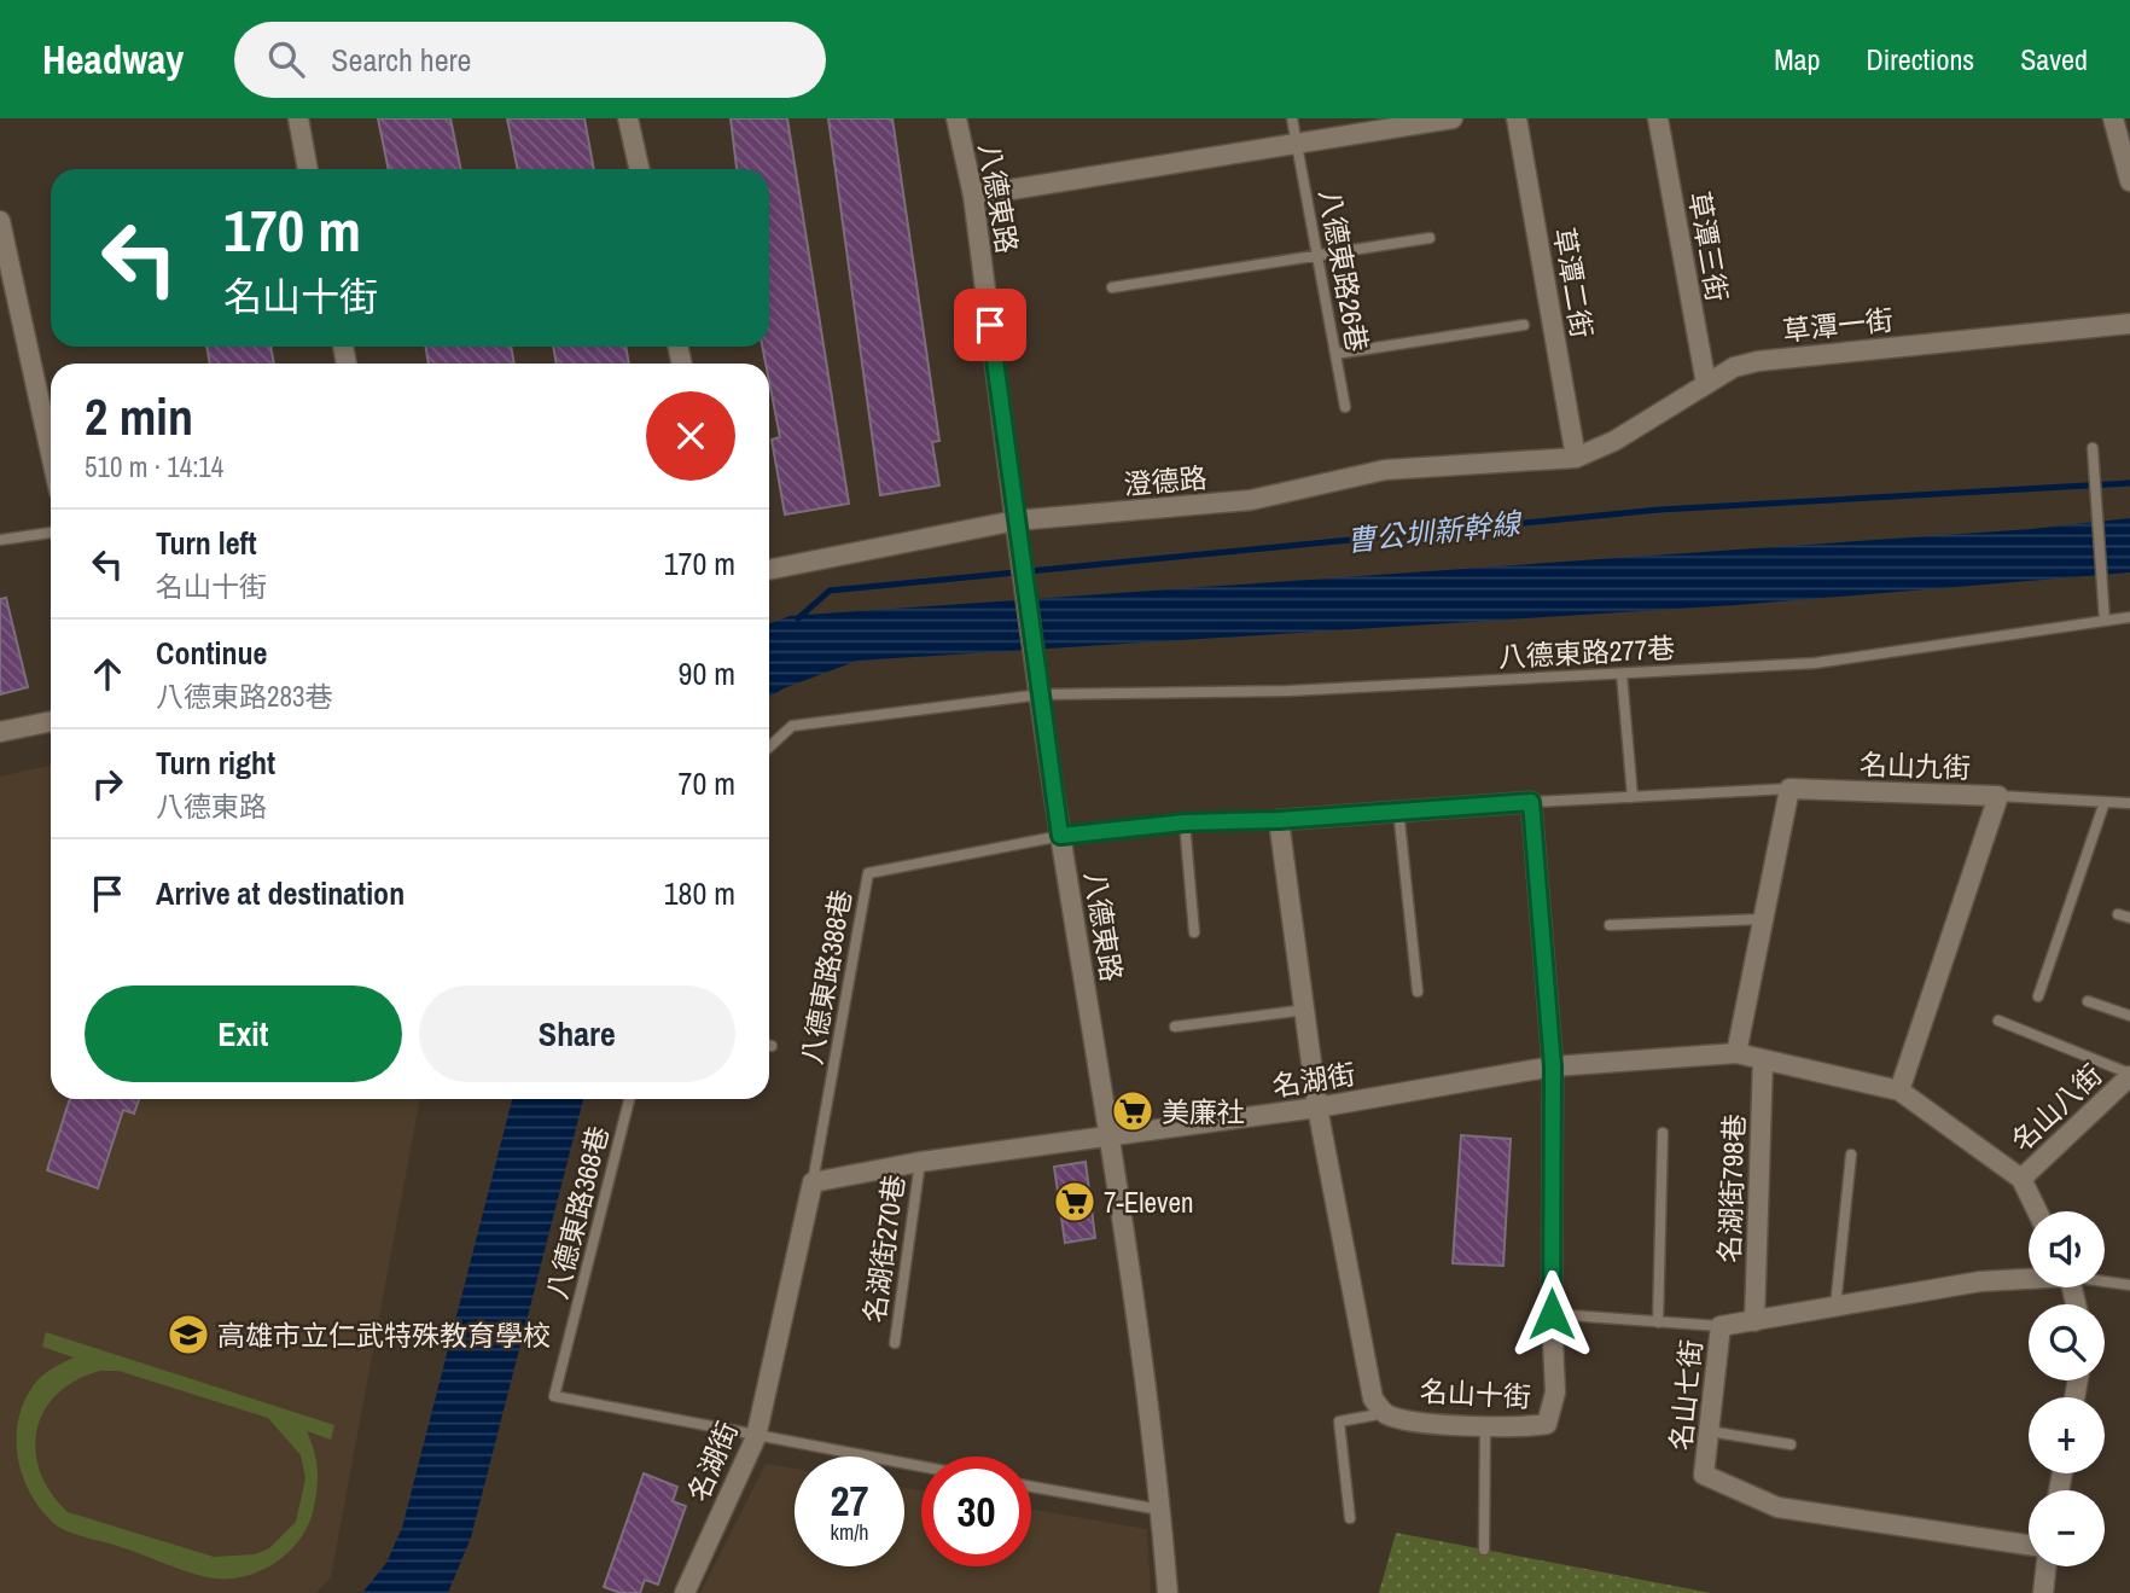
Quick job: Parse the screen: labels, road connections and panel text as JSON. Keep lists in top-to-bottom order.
{
  "streets": {
    "street": [
      "八德東路",
      "草潭三街",
      "草潭二街",
      "草潭一街",
      "澄德路",
      "名山九街",
      "名湖街",
      "名山八街",
      "名湖街798巷",
      "名山十街",
      "名山七街"
    ],
    "lane": [
      "八德東路26巷",
      "八德東路277巷",
      "八德東路388巷",
      "八德東路368巷",
      "名湖街270巷"
    ]
  },
  "crossings": [
    ["八德東路", "澄德路"],
    ["八德東路", "八德東路277巷"],
    ["八德東路", "八德東路388巷"],
    ["八德東路", "名湖街"],
    ["草潭三街", "草潭一街"],
    ["草潭二街", "草潭一街"],
    ["草潭二街", "澄德路"],
    ["草潭一街", "澄德路"],
    ["名山九街", "名湖街"],
    ["八德東路388巷", "名湖街"],
    ["名湖街", "名山八街"],
    ["名湖街", "名湖街798巷"],
    ["名湖街", "八德東路368巷"],
    ["名湖街", "名湖街270巷"],
    ["名湖街", "名山十街"],
    ["名湖街798巷", "名山七街"]
  ],
  "water": ["曹公圳新幹線"],
  "places": {
    "supermarket": ["美廉社", "7-Eleven"],
    "school or university": ["高雄市立仁武特殊教育學校"]
  },
  "page": {
    "header": "Headway",
    "search": "Search here",
    "nav": ["Map", "Directions", "Saved"],
    "turn": ["170 m", "名山十街"],
    "heading": ["2 min", "510 m · 14:14"],
    "list": [
      {
        "name": "Turn left",
        "note": "名山十街",
        "value": "170 m"
      },
      {
        "name": "Continue",
        "note": "八德東路283巷",
        "value": "90 m"
      },
      {
        "name": "Turn right",
        "note": "八德東路",
        "value": "70 m"
      },
      {
        "name": "Arrive at destination",
        "value": "180 m"
      }
    ],
    "buttons": ["Exit", "Share"],
    "map_buttons": ["+", "−"],
    "speed": "27 km/h",
    "limit": "30"
  }
}
